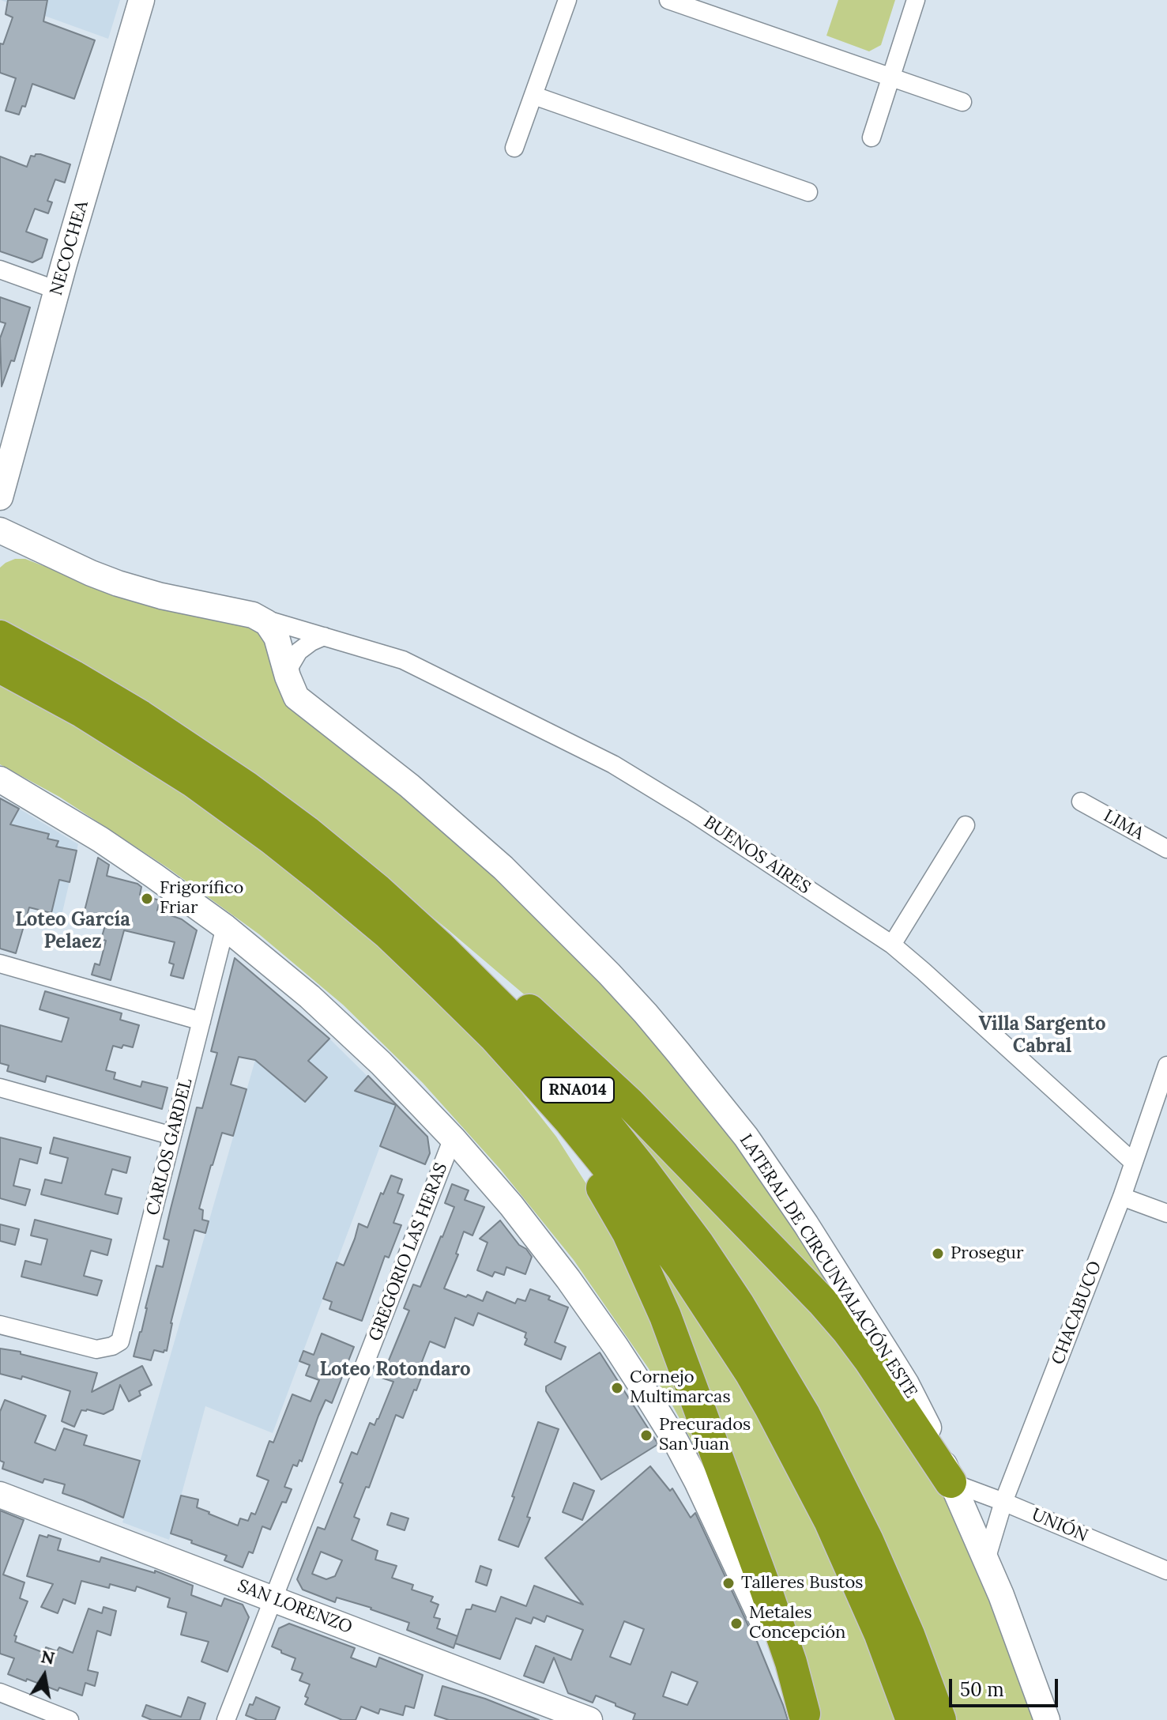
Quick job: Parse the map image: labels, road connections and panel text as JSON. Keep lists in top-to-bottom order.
{
  "streets": {
    "highway": ["RNA014"],
    "street": [
      "NECOCHEA",
      "LIMA",
      "BUENOS AIRES",
      "CARLOS GARDEL",
      "GREGORIO LAS HERAS",
      "LATERAL DE CIRCUNVALACIÓN ESTE",
      "CHACABUCO",
      "UNIÓN",
      "SAN LORENZO"
    ]
  },
  "crossings": [
    ["BUENOS AIRES", "LATERAL DE CIRCUNVALACIÓN ESTE"],
    ["BUENOS AIRES", "CHACABUCO"],
    ["GREGORIO LAS HERAS", "SAN LORENZO"],
    ["LATERAL DE CIRCUNVALACIÓN ESTE", "CHACABUCO"],
    ["LATERAL DE CIRCUNVALACIÓN ESTE", "UNIÓN"],
    ["CHACABUCO", "UNIÓN"]
  ],
  "districts": ["Loteo García Pelaez", "Villa Sargento Cabral", "Loteo Rotondaro"],
  "places": [
    "Frigorífico Friar",
    "Prosegur",
    "Cornejo Multimarcas",
    "Precurados San Juan",
    "Talleres Bustos",
    "Metales Concepción"
  ],
  "scale_bar": "50 m",
  "north": "top"
}
